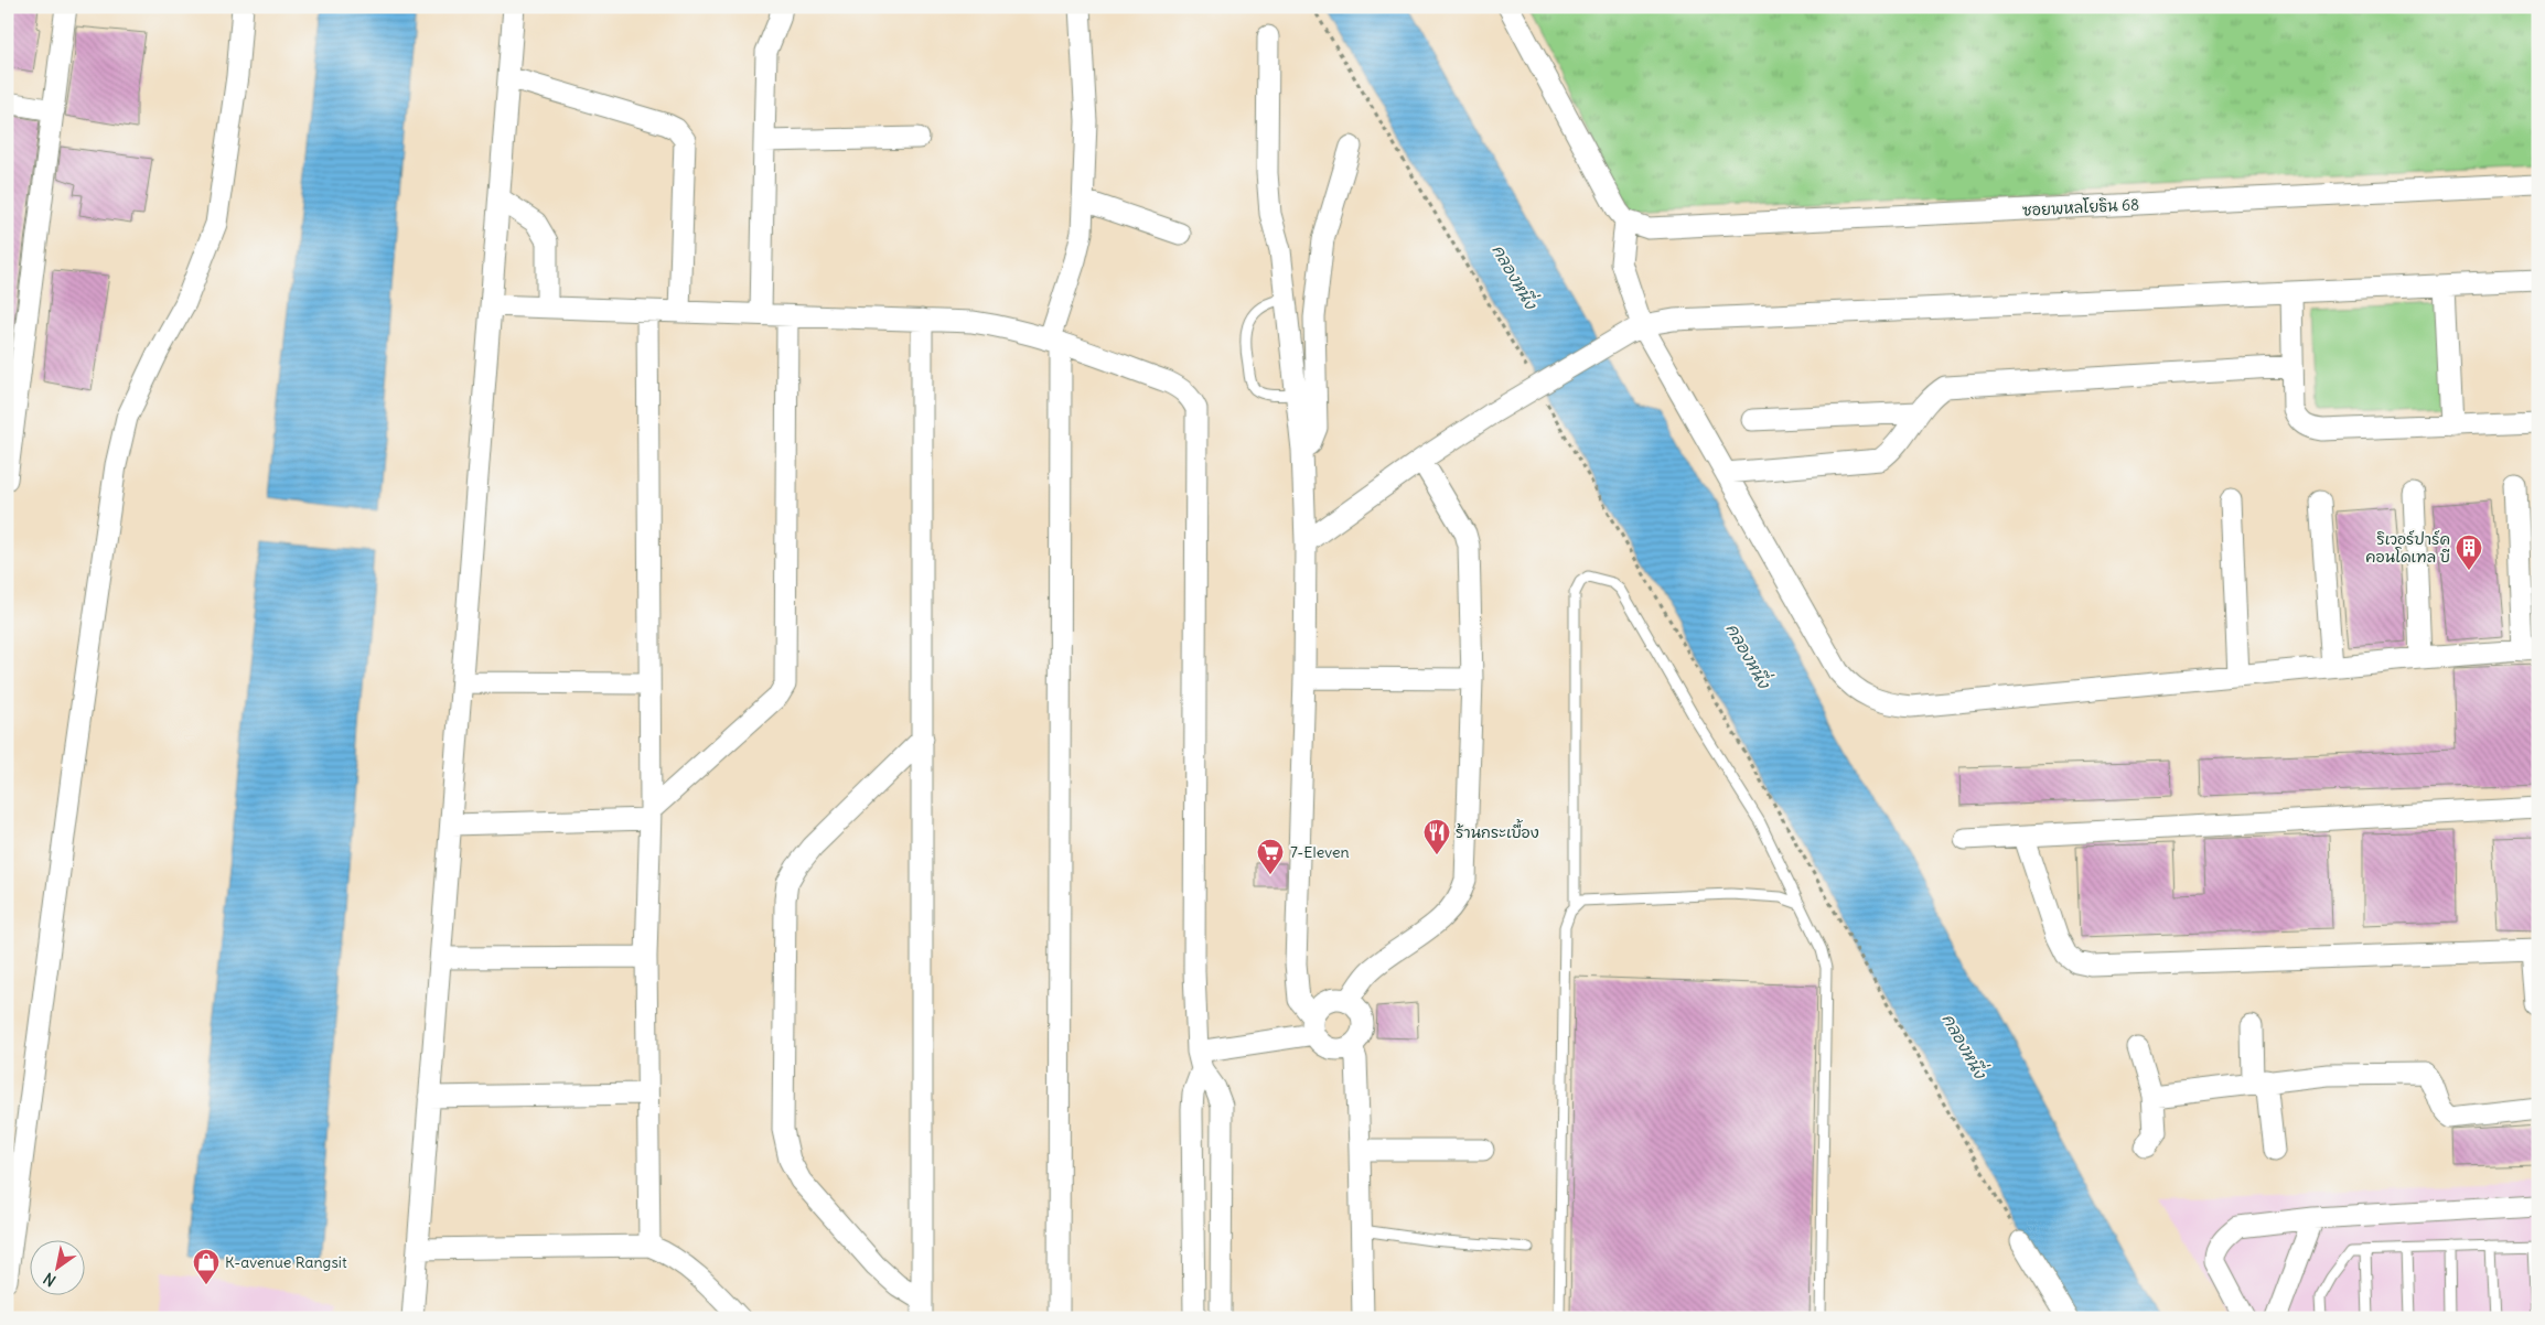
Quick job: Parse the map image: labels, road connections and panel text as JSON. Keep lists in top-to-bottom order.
{
  "streets": {
    "street": ["ซอยพหลโยธิน 68"]
  },
  "water": ["คลองหนึ่ง"],
  "places": {
    "building": ["ริเวอร์ปาร์ค คอนโดเทล บี"],
    "restaurant": ["ร้านกระเบื้อง"],
    "supermarket": ["7-Eleven"],
    "shop": ["K-avenue Rangsit"]
  },
  "north": "bottom left"
}
